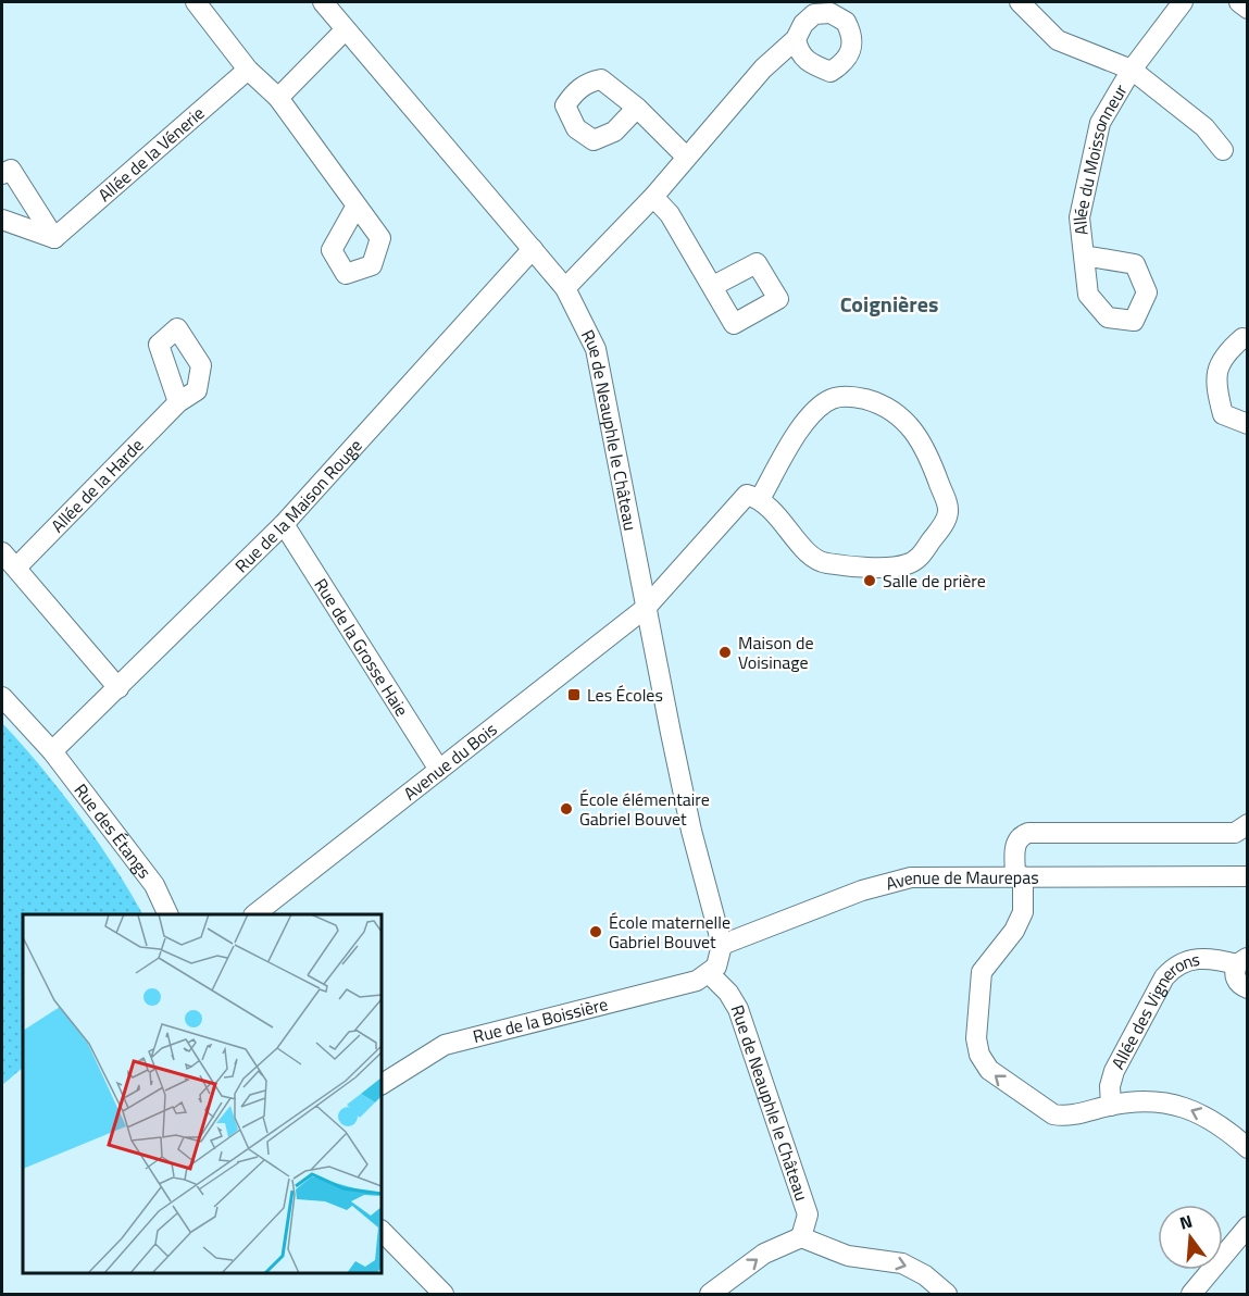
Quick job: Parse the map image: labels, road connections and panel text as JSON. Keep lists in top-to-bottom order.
{
  "streets": {
    "street": [
      "Allée de la Vénerie",
      "Allée du Moissonneur",
      "Rue de Neauphle le Château",
      "Allée de la Harde",
      "Rue de la Maison Rouge",
      "Rue de la Grosse Haie",
      "Avenue du Bois",
      "Rue des Étangs",
      "Avenue de Maurepas",
      "Allée des Vignerons",
      "Rue de la Boissière"
    ]
  },
  "crossings": [
    ["Rue de Neauphle le Château", "Rue de la Maison Rouge"],
    ["Rue de Neauphle le Château", "Avenue du Bois"],
    ["Rue de Neauphle le Château", "Avenue de Maurepas"],
    ["Rue de Neauphle le Château", "Rue de la Boissière"],
    ["Rue de la Maison Rouge", "Rue de la Grosse Haie"],
    ["Rue de la Maison Rouge", "Rue des Étangs"],
    ["Rue de la Grosse Haie", "Avenue du Bois"],
    ["Avenue de Maurepas", "Allée des Vignerons"]
  ],
  "districts": ["Coignières"],
  "places": {
    "other": [
      "Salle de prière",
      "Maison de Voisinage",
      "École élémentaire Gabriel Bouvet",
      "École maternelle Gabriel Bouvet"
    ],
    "transit": ["Les Écoles"]
  },
  "north": "top"
}
